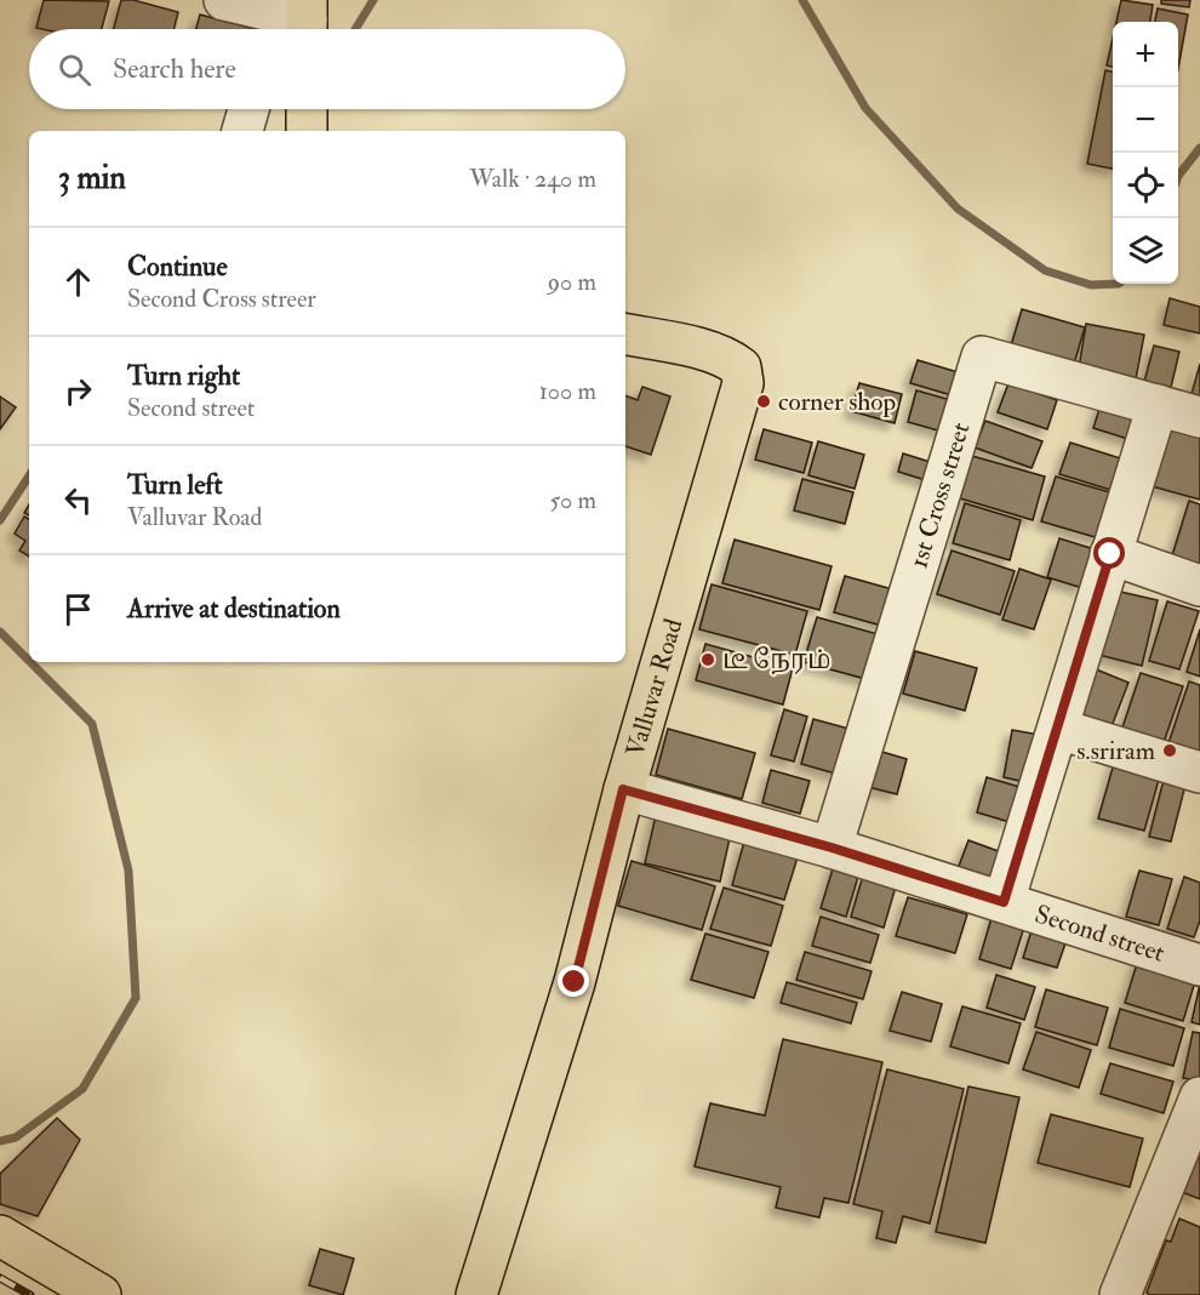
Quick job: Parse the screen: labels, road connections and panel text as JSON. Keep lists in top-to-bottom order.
{
  "streets": {
    "main road": ["Valluvar Road"],
    "street": ["1st Cross street", "Second street"]
  },
  "crossings": [
    ["1st Cross street", "Second street"],
    ["Valluvar Road", "Second street"]
  ],
  "places": ["corner shop", "டீ நேரம்", "s.sriram"],
  "page": {
    "map_buttons": ["+", "−"],
    "search": "Search here",
    "heading": ["3 min", "Walk · 240 m"],
    "list": [
      ["Continue", "Second Cross streer", "90 m"],
      ["Turn right", "Second street", "100 m"],
      ["Turn left", "Valluvar Road", "50 m"],
      "Arrive at destination"
    ]
  }
}
